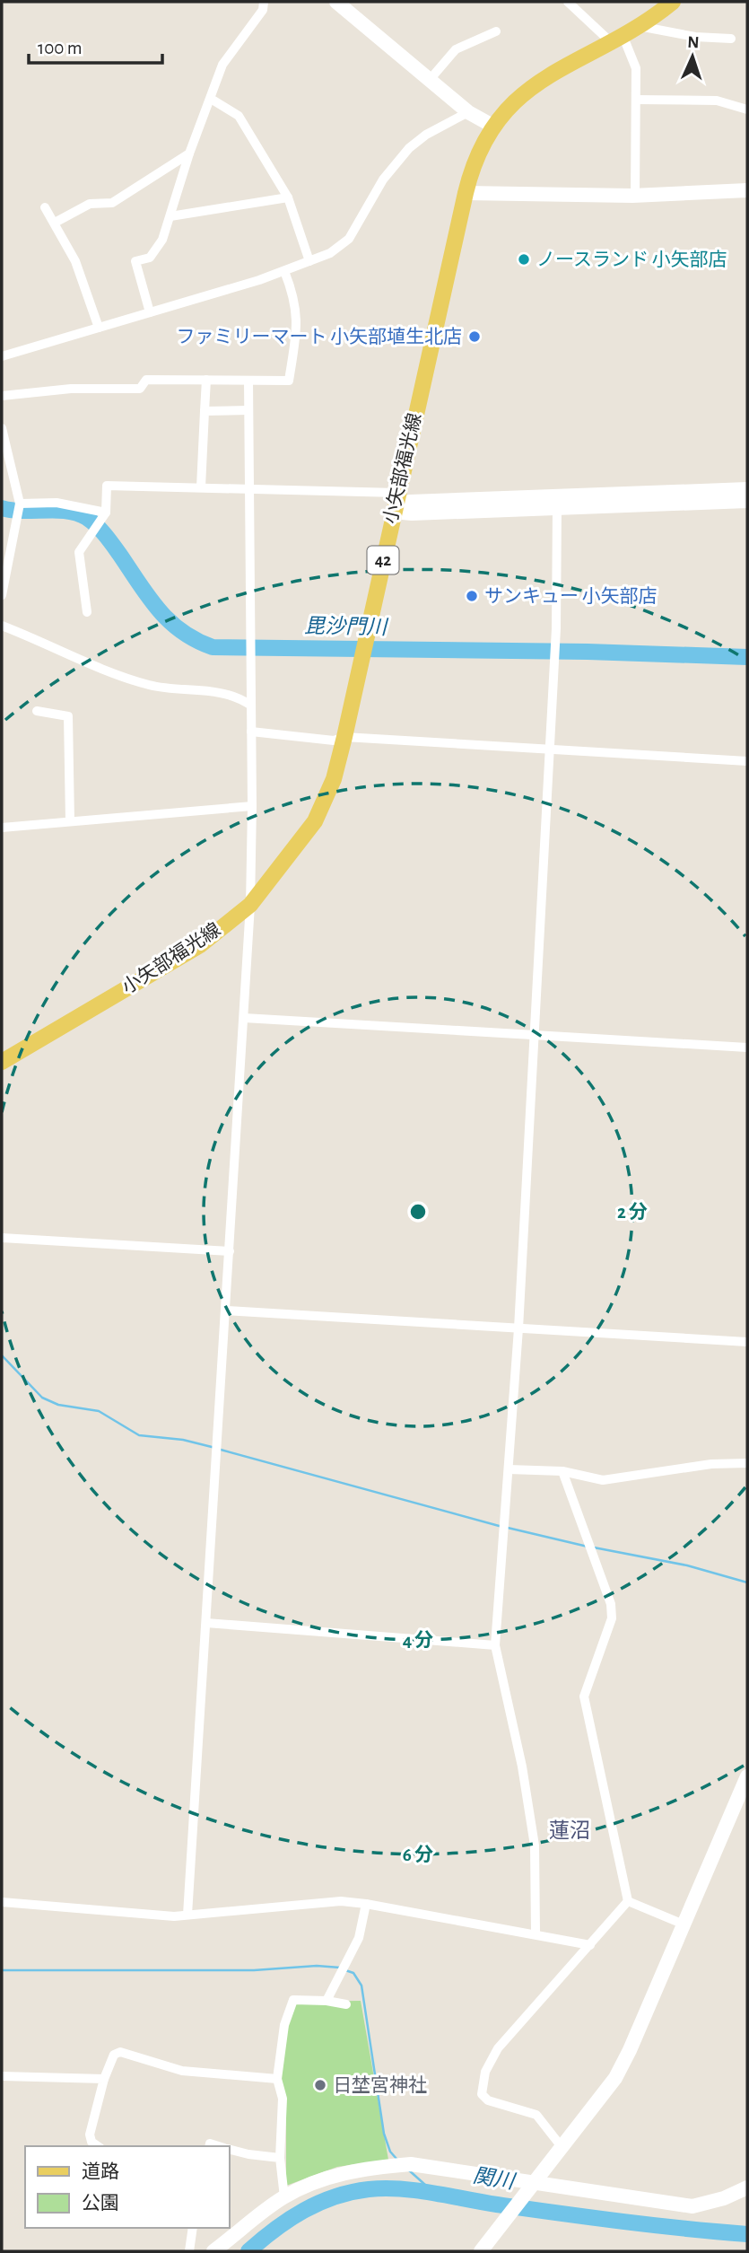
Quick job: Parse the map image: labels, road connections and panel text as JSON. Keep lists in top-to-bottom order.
{
  "streets": {
    "main road": ["小矢部福光線", "42"]
  },
  "districts": ["蓮沼"],
  "water": ["毘沙門川", "関川"],
  "places": [
    "ノースランド 小矢部店",
    "ファミリーマート 小矢部埴生北店",
    "サンキュー 小矢部店",
    "日埜宮神社"
  ],
  "legend": ["道路", "公園"],
  "scale_bar": "100 m",
  "north": "top",
  "rings": ["2 分", "4 分", "6 分"]
}
